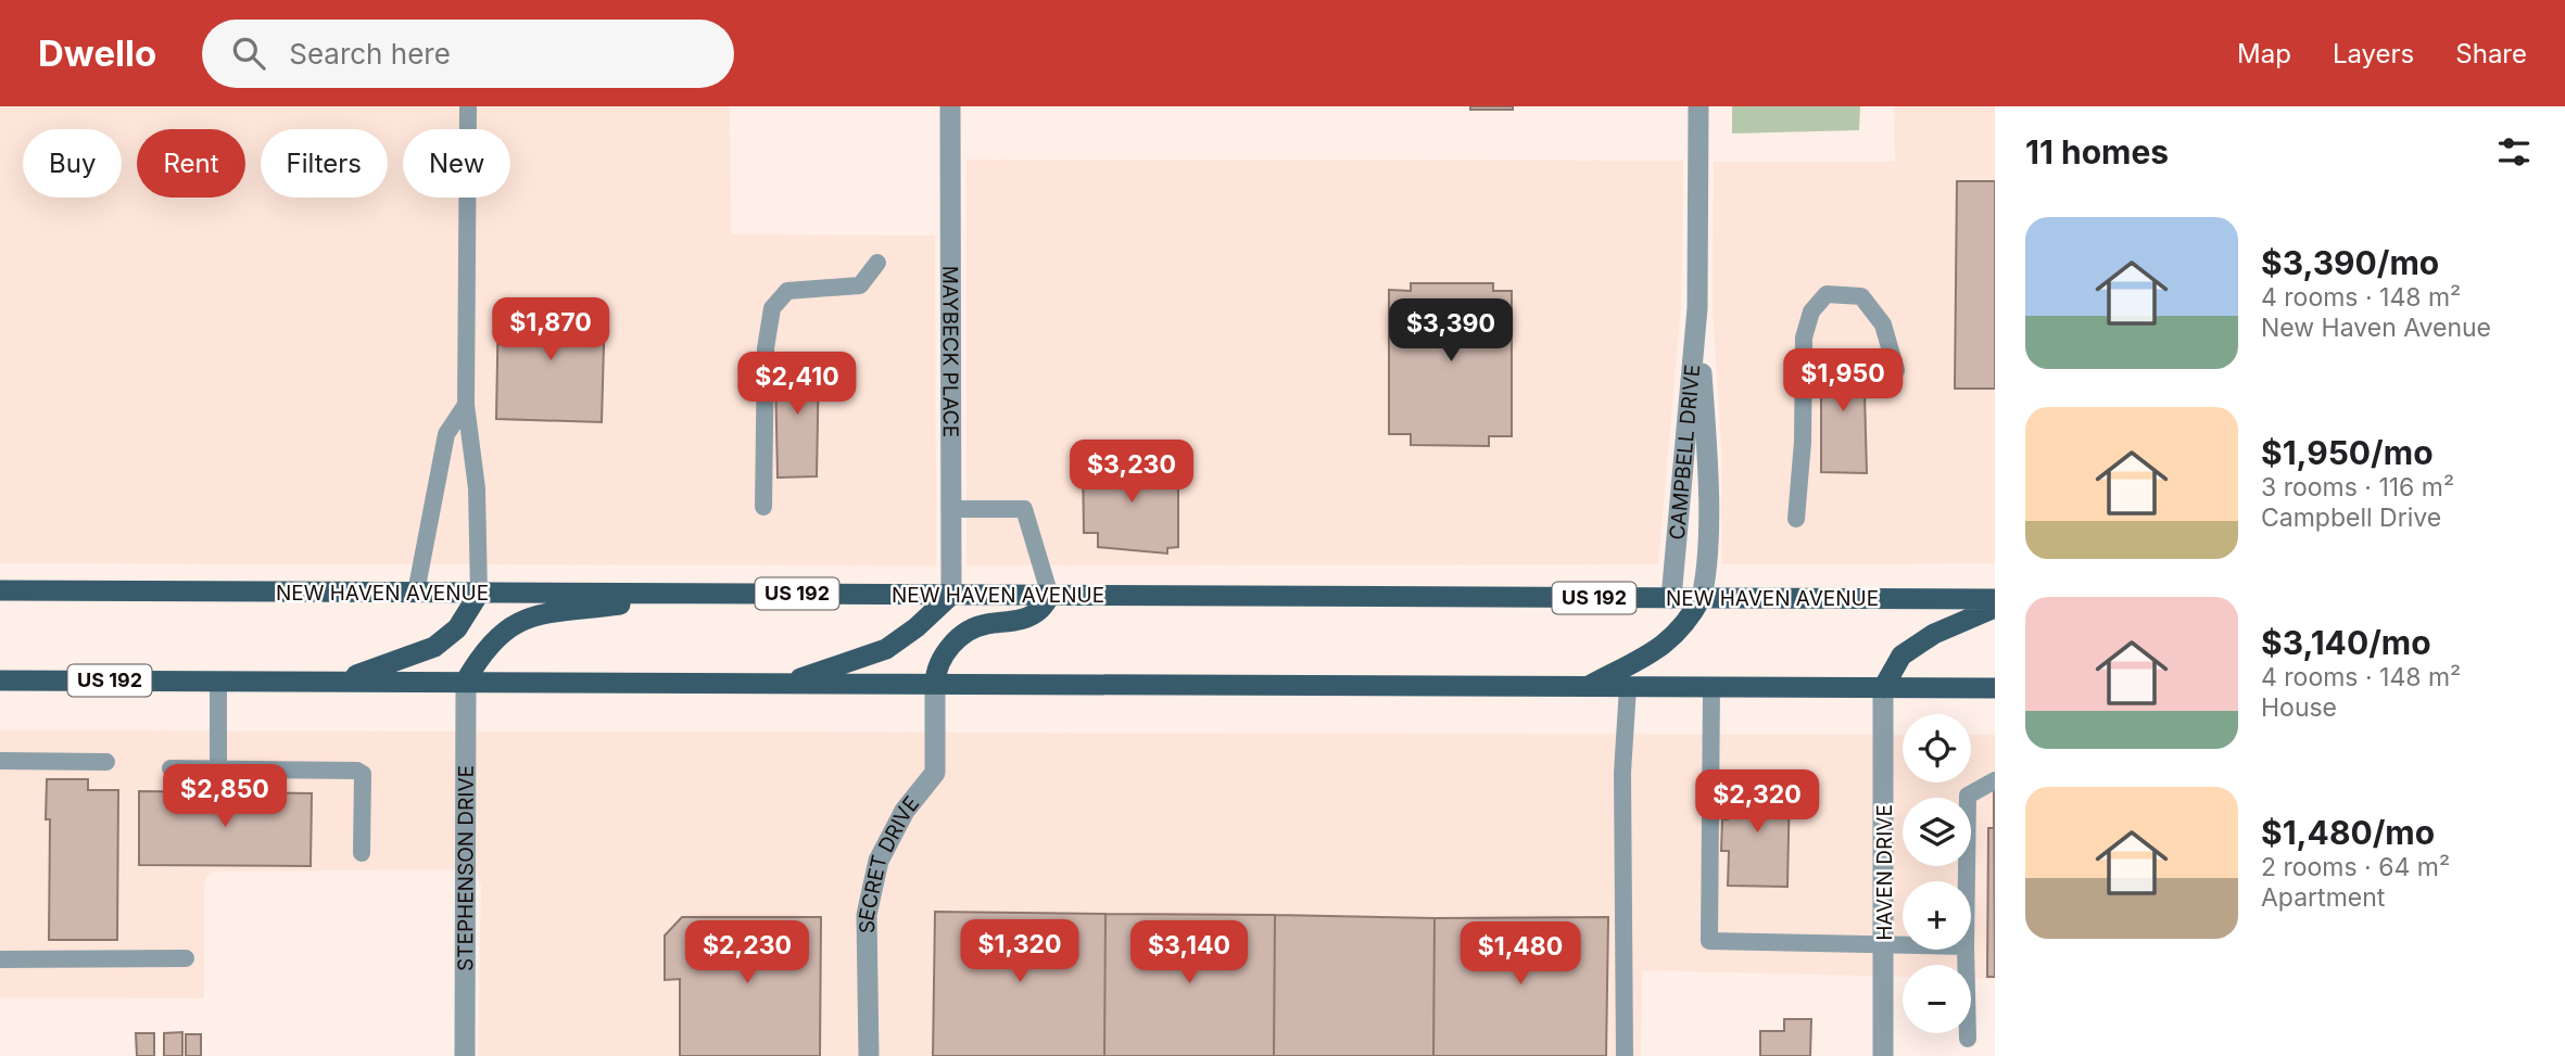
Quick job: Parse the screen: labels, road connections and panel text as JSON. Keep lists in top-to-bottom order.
{
  "streets": {
    "main road": ["NEW HAVEN AVENUE", "US 192"],
    "street": [
      "MAYBECK PLACE",
      "CAMPBELL DRIVE",
      "SECRET DRIVE",
      "STEPHENSON DRIVE",
      "HAVEN DRIVE"
    ]
  },
  "crossings": [
    ["MAYBECK PLACE", "NEW HAVEN AVENUE"],
    ["CAMPBELL DRIVE", "NEW HAVEN AVENUE"],
    ["US 192", "SECRET DRIVE"],
    ["US 192", "STEPHENSON DRIVE"],
    ["US 192", "HAVEN DRIVE"]
  ],
  "page": {
    "header": "Dwello",
    "search": "Search here",
    "nav": ["Map", "Layers", "Share"],
    "heading": "11 homes",
    "chip": [
      "Buy",
      "Rent",
      "Filters",
      "New"
    ],
    "list": [
      {
        "name": "$3,390/mo",
        "note": "4 rooms · 148 m² · New Haven Avenue"
      },
      {
        "name": "$1,950/mo",
        "note": "3 rooms · 116 m² · Campbell Drive"
      },
      {
        "name": "$3,140/mo",
        "note": "4 rooms · 148 m² · House"
      },
      {
        "name": "$1,480/mo",
        "note": "2 rooms · 64 m² · Apartment"
      }
    ],
    "price": [
      "$1,870",
      "$3,390",
      "$1,950",
      "$2,410",
      "$3,230",
      "$2,850",
      "$2,320",
      "$1,320",
      "$2,230",
      "$3,140",
      "$1,480"
    ],
    "map_buttons": ["+", "−"]
  }
}
